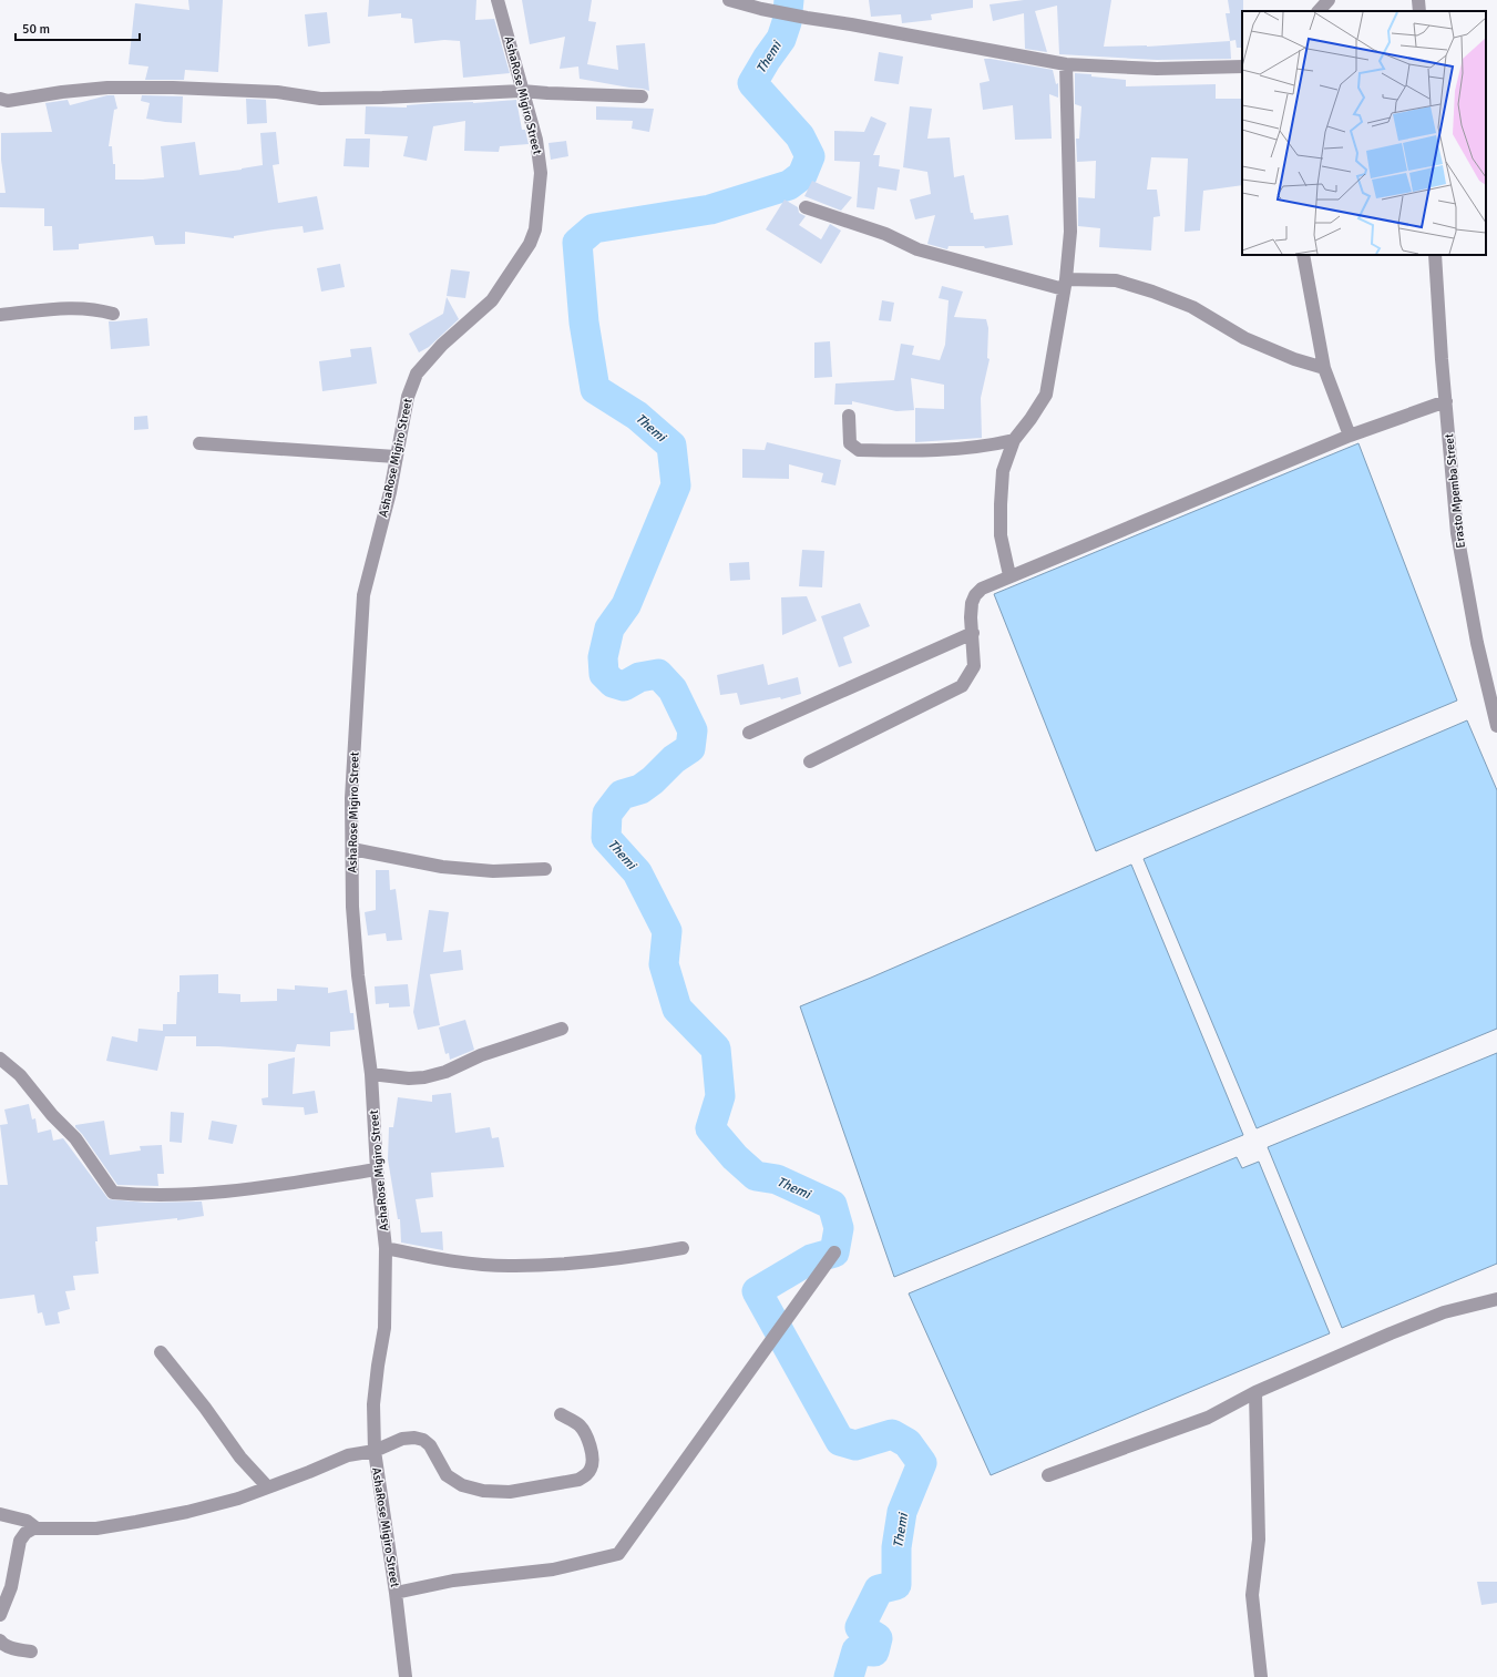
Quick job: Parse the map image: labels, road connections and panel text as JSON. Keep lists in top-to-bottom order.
{
  "streets": {
    "street": ["AshaRose Migiro Street", "Erasto Mpemba Street"]
  },
  "water": ["Themi"],
  "scale_bar": "50 m"
}
